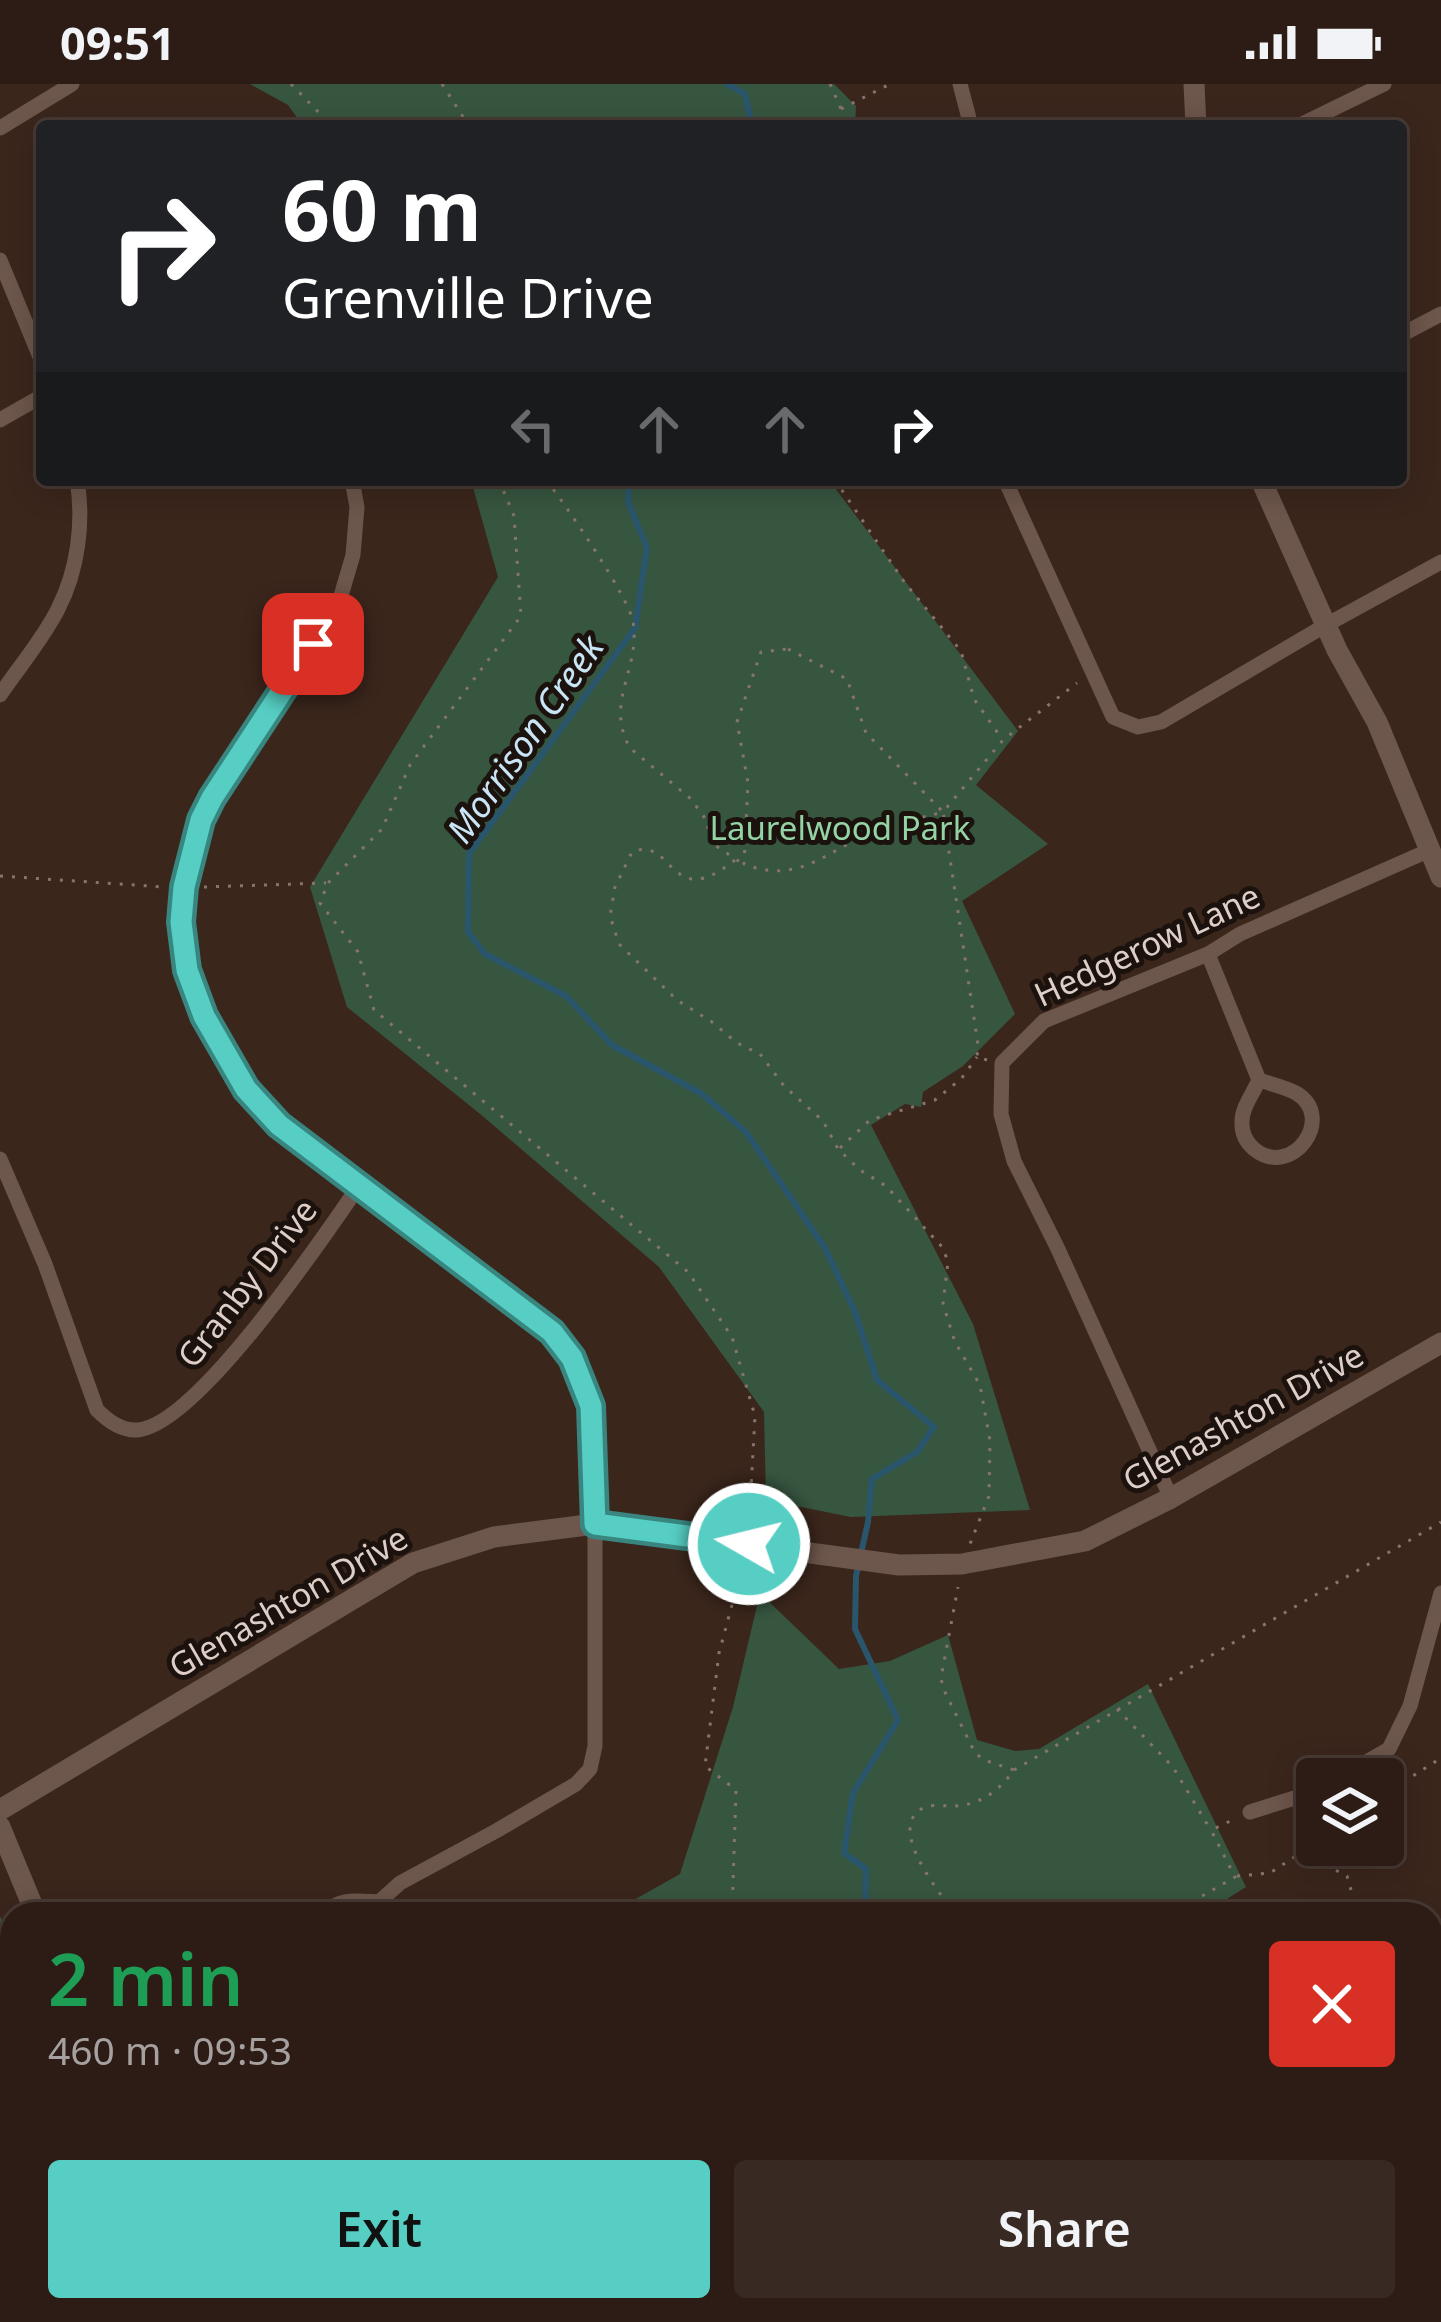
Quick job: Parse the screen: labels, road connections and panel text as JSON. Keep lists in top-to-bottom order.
{
  "streets": {
    "street": ["Hedgerow Lane", "Granby Drive", "Glenashton Drive"]
  },
  "crossings": [
    ["Hedgerow Lane", "Glenashton Drive"]
  ],
  "water": ["Morrison Creek"],
  "parks": ["Laurelwood Park"],
  "page": {
    "status": "09:51",
    "turn": ["60 m", "Grenville Drive"],
    "heading": ["2 min", "460 m · 09:53"],
    "buttons": ["Exit", "Share"]
  }
}
